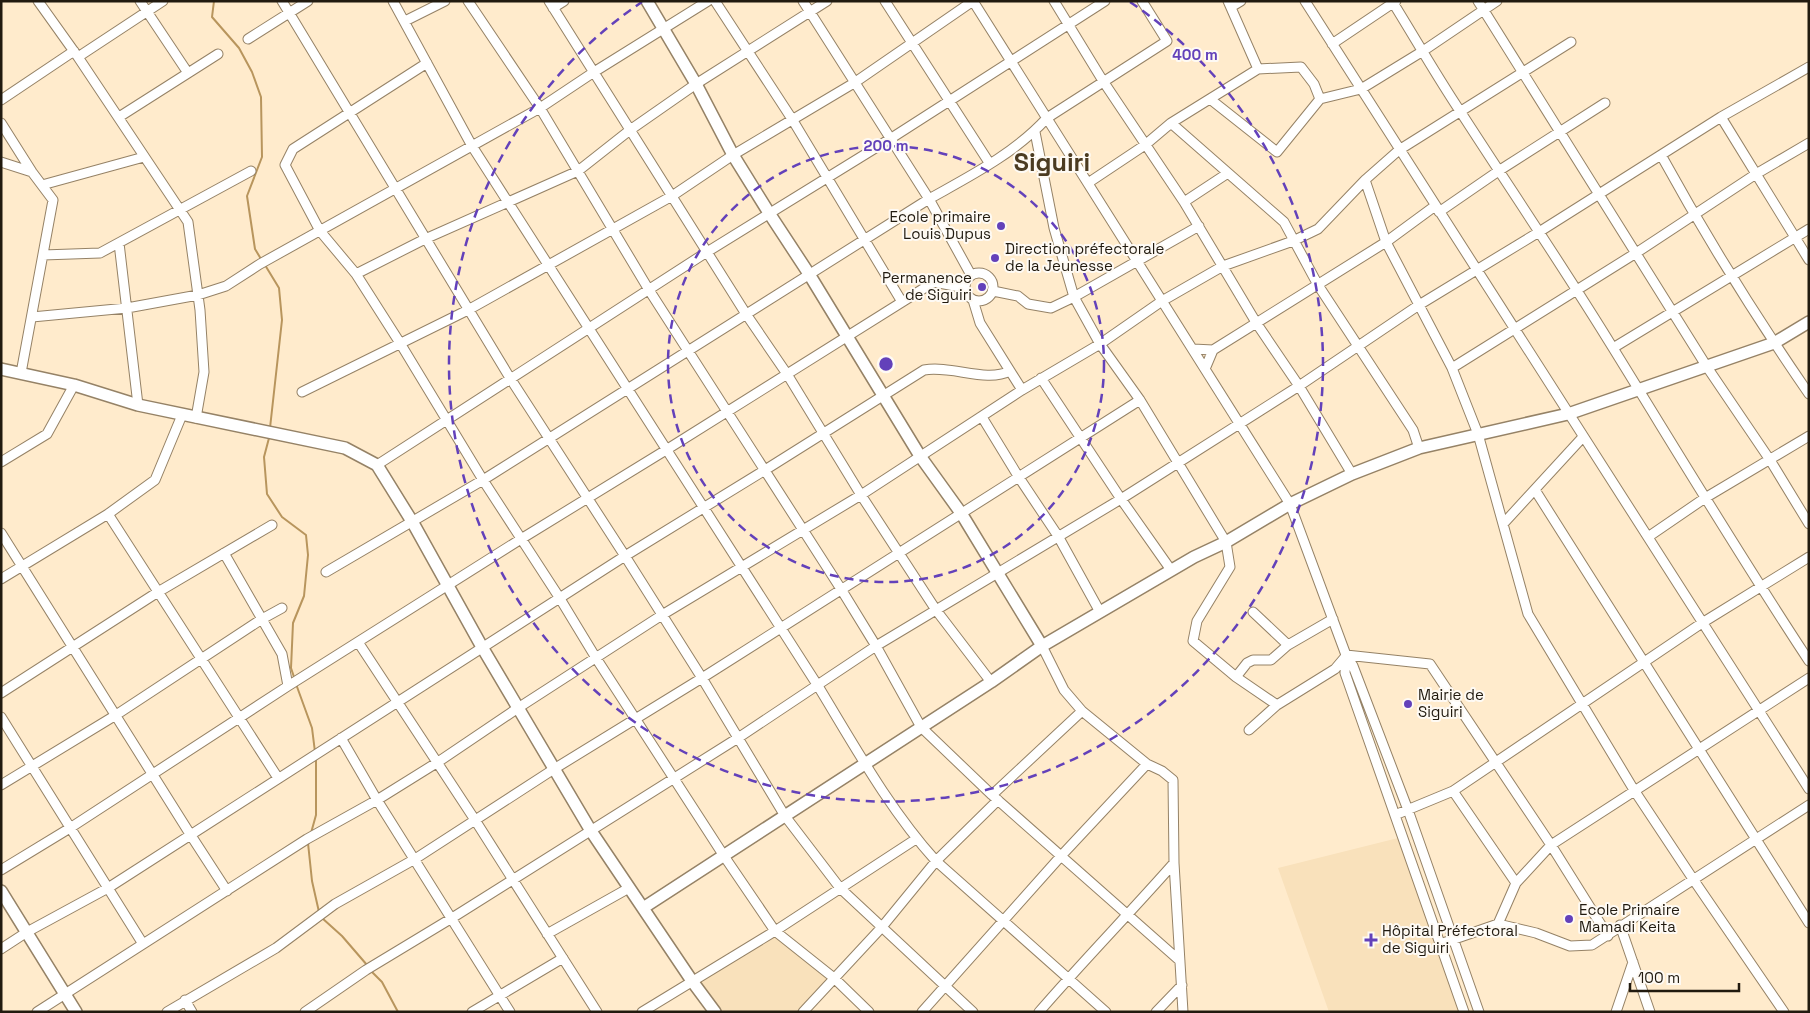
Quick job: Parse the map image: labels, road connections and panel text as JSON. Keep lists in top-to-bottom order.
{
  "districts": ["Siguiri"],
  "places": {
    "other": [
      "Ecole primaire Louis Dupus",
      "Direction préfectorale de la Jeunesse",
      "Permanence de Siguiri",
      "Mairie de Siguiri",
      "Ecole Primaire Mamadi Keita"
    ],
    "health": ["Hôpital Préfectoral de Siguiri"]
  },
  "scale_bar": "100 m",
  "rings": ["400 m", "200 m"]
}
